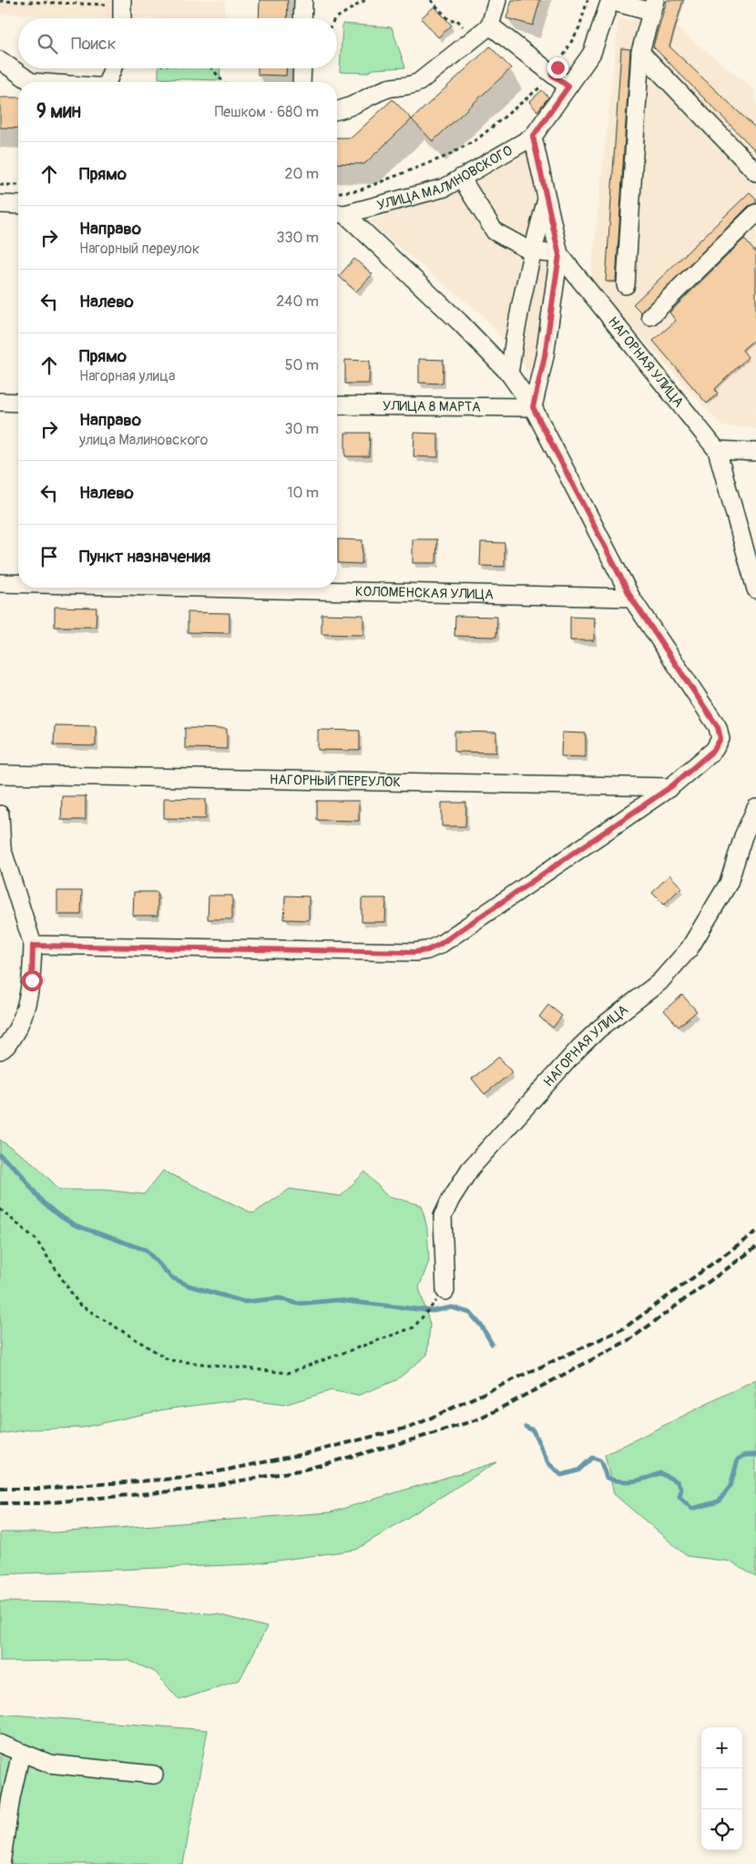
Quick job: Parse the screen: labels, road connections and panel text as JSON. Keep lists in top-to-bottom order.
{
  "streets": {
    "street": [
      "УЛИЦА МАЛИНОВСКОГО",
      "НАГОРНАЯ УЛИЦА",
      "УЛИЦА 8 МАРТА",
      "КОЛОМЕНСКАЯ УЛИЦА",
      "НАГОРНЫЙ ПЕРЕУЛОК"
    ]
  },
  "crossings": [
    ["УЛИЦА МАЛИНОВСКОГО", "НАГОРНАЯ УЛИЦА"]
  ],
  "page": {
    "search": "Поиск",
    "heading": ["9 мин", "Пешком · 680 m"],
    "list": [
      ["Прямо", "20 m"],
      ["Направо", "Нагорный переулок", "330 m"],
      ["Налево", "240 m"],
      ["Прямо", "Нагорная улица", "50 m"],
      ["Направо", "улица Малиновского", "30 m"],
      ["Налево", "10 m"],
      "Пункт назначения"
    ],
    "map_buttons": ["+", "−"]
  }
}
